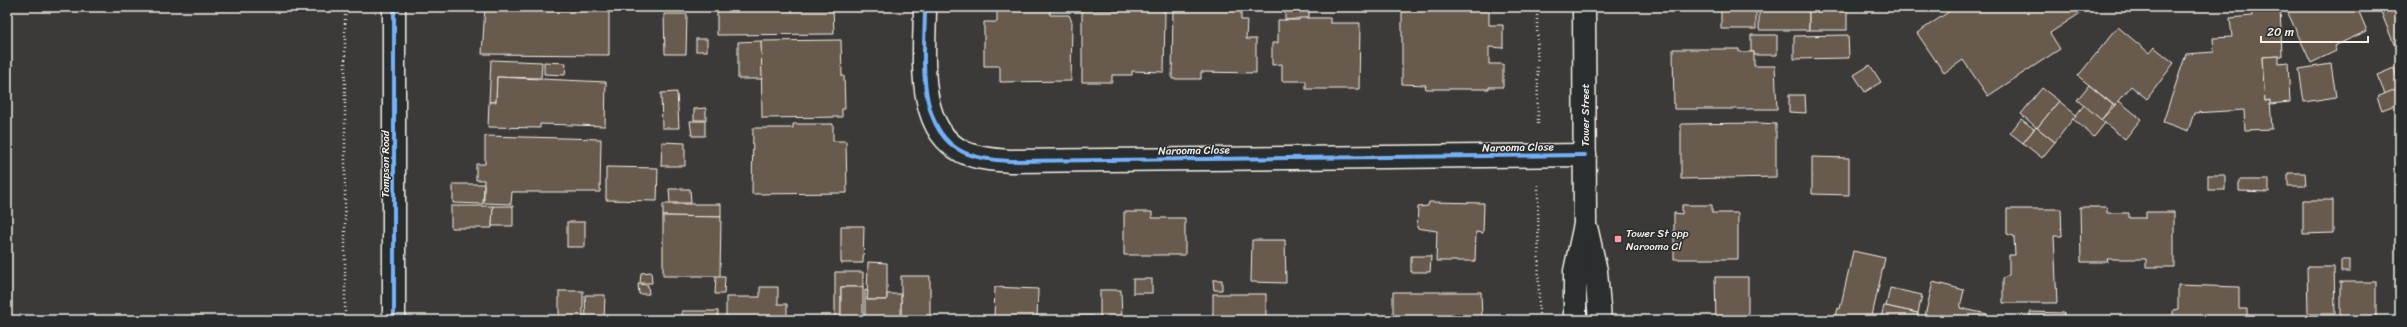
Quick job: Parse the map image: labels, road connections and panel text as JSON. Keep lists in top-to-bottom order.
{
  "streets": {
    "street": ["Tower Street", "Narooma Close", "Tompson Road"]
  },
  "crossings": [
    ["Tower Street", "Narooma Close"]
  ],
  "places": {
    "transit": ["Tower St opp Narooma Cl"]
  },
  "scale_bar": "20 m"
}
